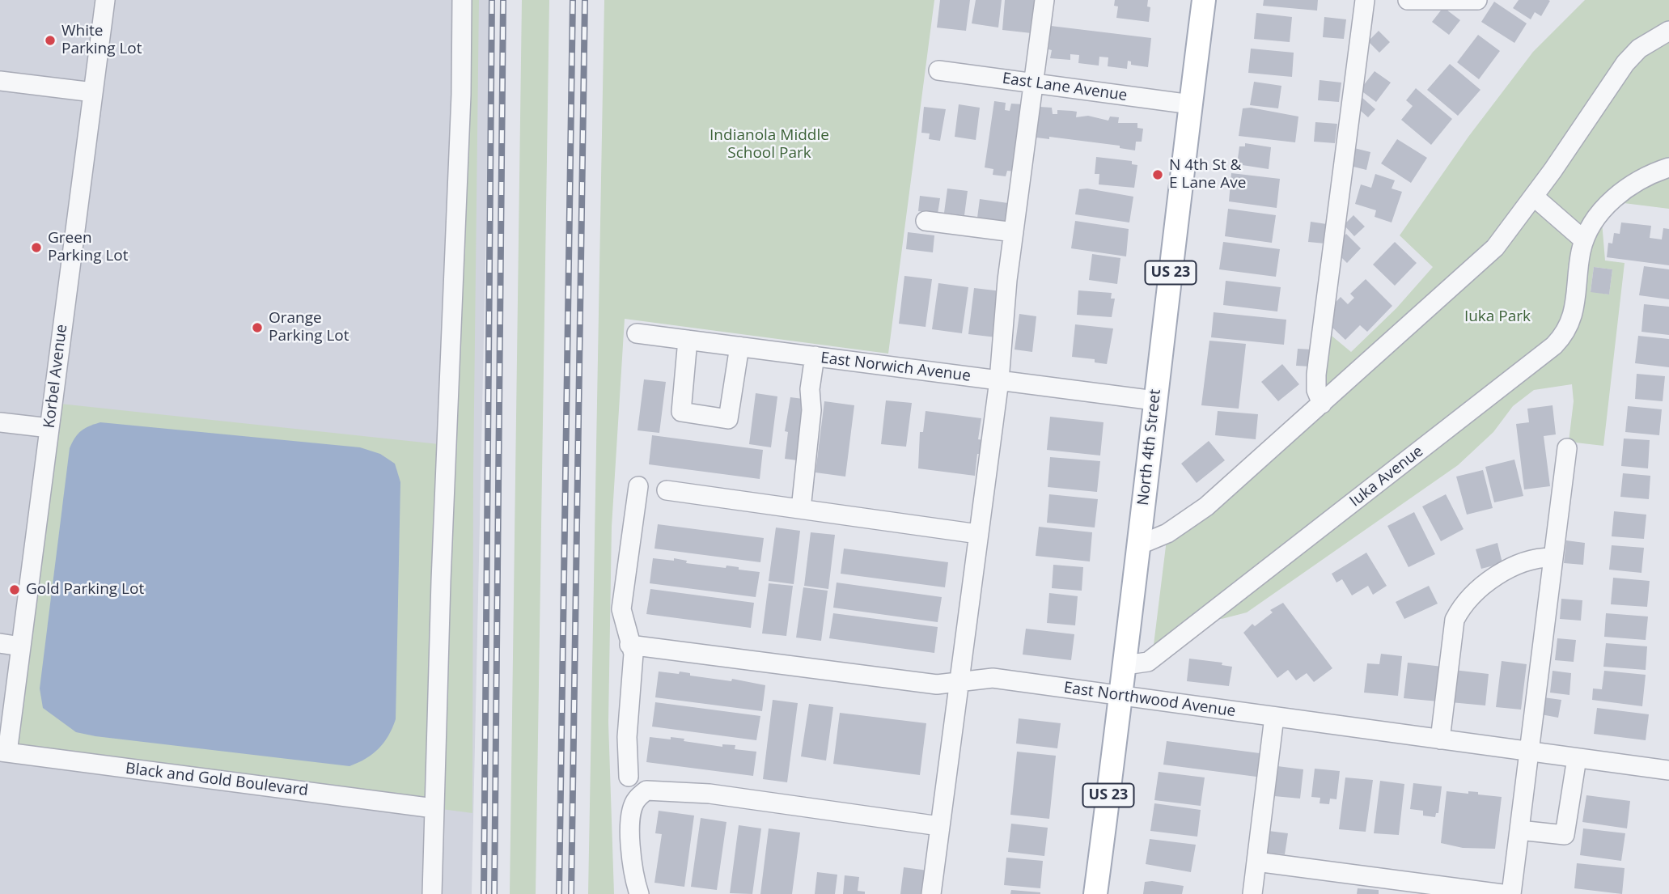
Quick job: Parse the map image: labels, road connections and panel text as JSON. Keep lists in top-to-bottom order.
{
  "streets": {
    "main road": ["US 23", "North 4th Street"],
    "street": [
      "East Lane Avenue",
      "East Norwich Avenue",
      "Korbel Avenue",
      "Iuka Avenue",
      "East Northwood Avenue",
      "Black and Gold Boulevard"
    ]
  },
  "crossings": [
    ["East Lane Avenue", "North 4th Street"],
    ["East Norwich Avenue", "North 4th Street"],
    ["Korbel Avenue", "Black and Gold Boulevard"],
    ["North 4th Street", "Iuka Avenue"],
    ["North 4th Street", "East Northwood Avenue"]
  ],
  "parks": ["Indianola Middle School Park", "Iuka Park"],
  "places": [
    "White Parking Lot",
    "N 4th St & E Lane Ave",
    "Green Parking Lot",
    "Orange Parking Lot",
    "Gold Parking Lot"
  ]
}
